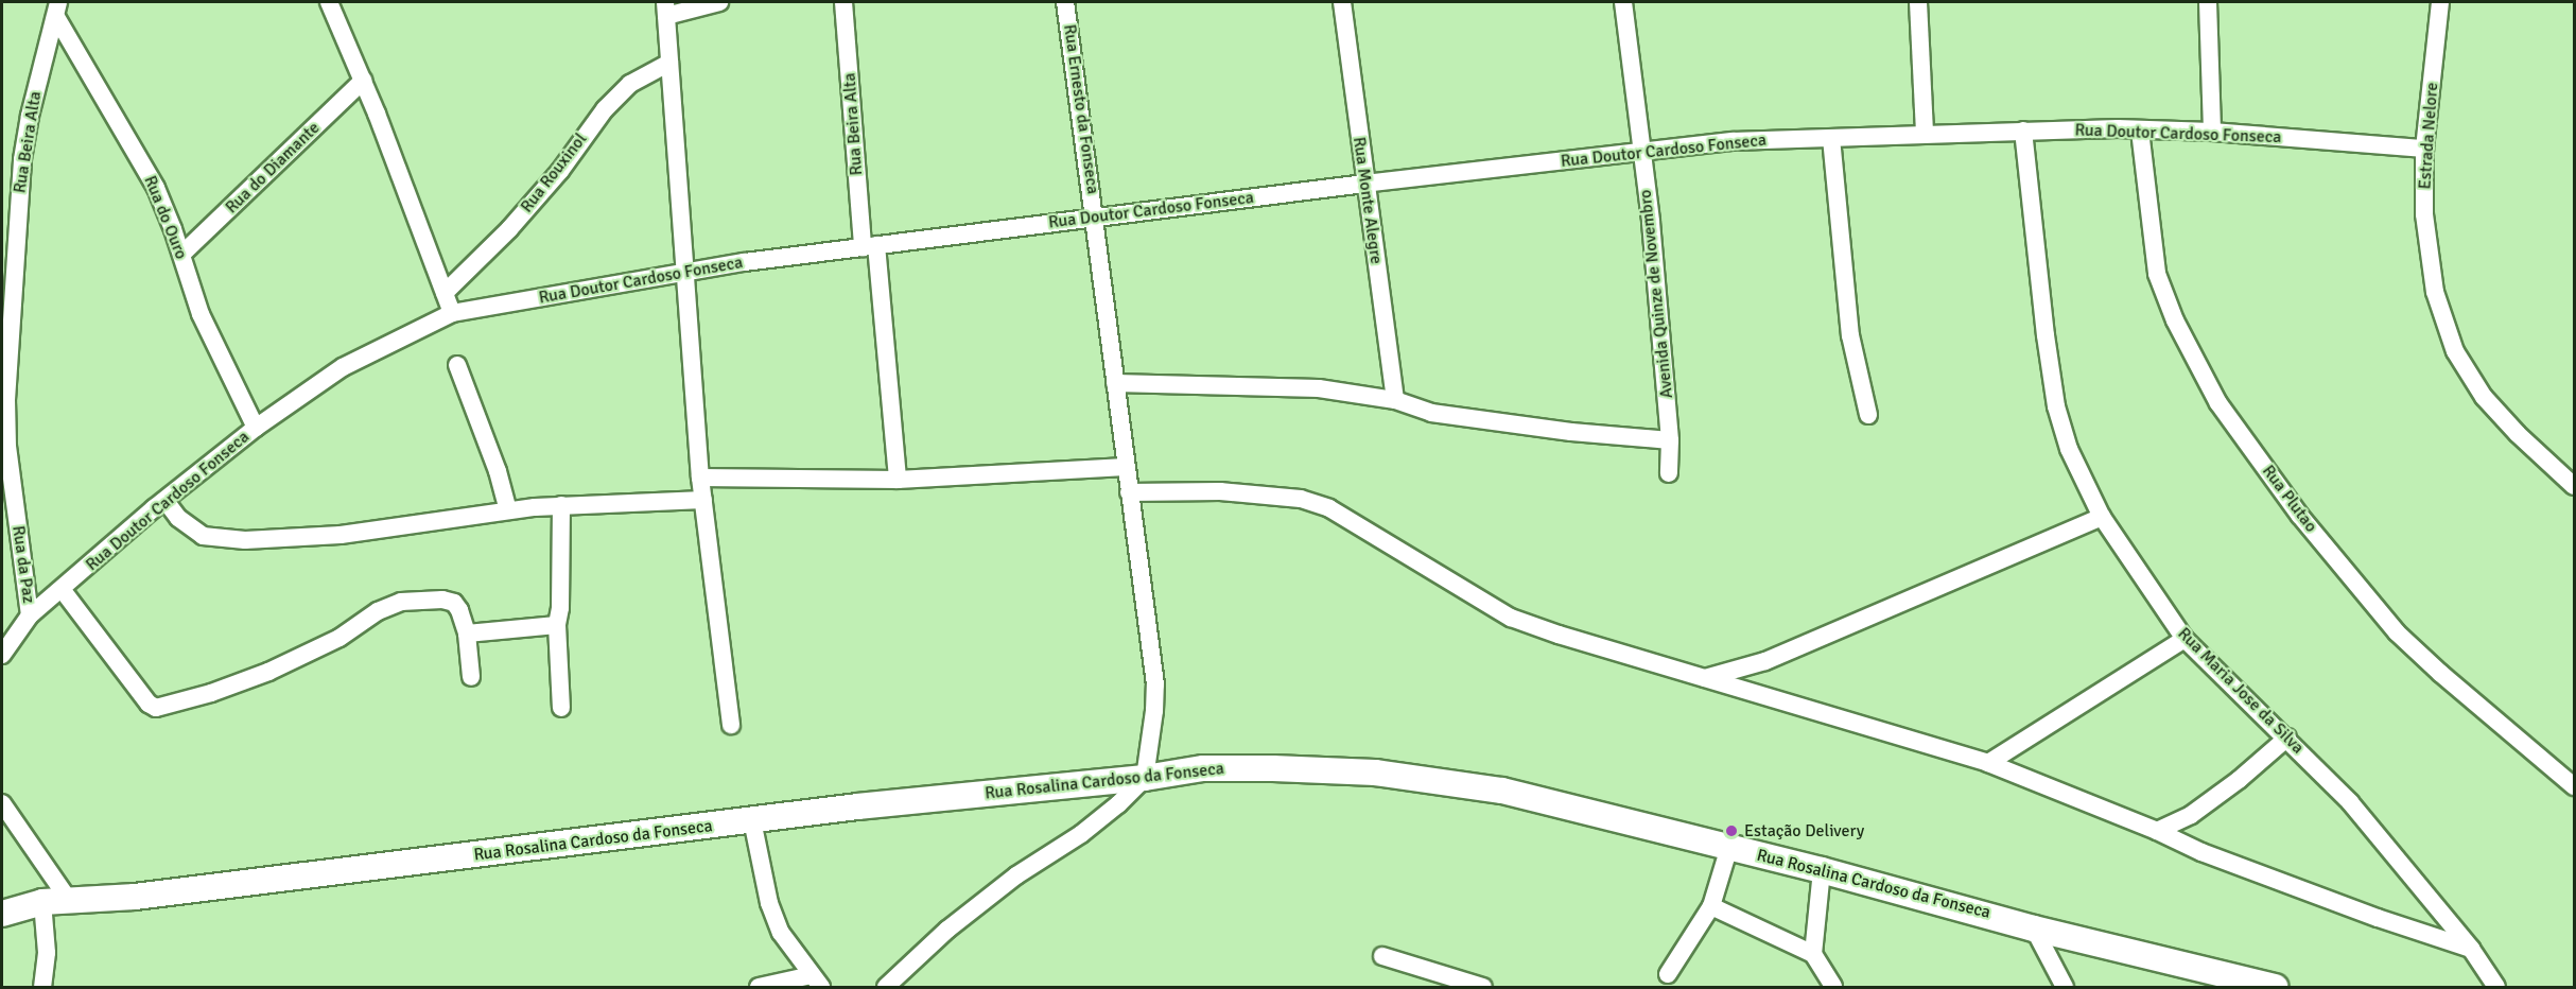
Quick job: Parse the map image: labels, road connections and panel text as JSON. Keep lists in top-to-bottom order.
{
  "streets": {
    "street": [
      "Rua Ernesto da Fonseca",
      "Rua Beira Alta",
      "Rua Doutor Cardoso Fonseca",
      "Estrada Nelore",
      "Rua do Diamante",
      "Rua Rouxinol",
      "Rua Monte Alegre",
      "Rua do Ouro",
      "Avenida Quinze de Novembro",
      "Rua Plutao",
      "Rua da Paz",
      "Rua Maria Jose da Silva",
      "Rua Rosalina Cardoso da Fonseca"
    ]
  },
  "crossings": [
    ["Rua Ernesto da Fonseca", "Rua Doutor Cardoso Fonseca"],
    ["Rua Ernesto da Fonseca", "Rua Rosalina Cardoso da Fonseca"],
    ["Rua Beira Alta", "Rua Doutor Cardoso Fonseca"],
    ["Rua Beira Alta", "Rua do Ouro"],
    ["Rua Beira Alta", "Rua da Paz"],
    ["Rua Doutor Cardoso Fonseca", "Estrada Nelore"],
    ["Rua Doutor Cardoso Fonseca", "Rua Monte Alegre"],
    ["Rua Doutor Cardoso Fonseca", "Rua do Ouro"],
    ["Rua Doutor Cardoso Fonseca", "Avenida Quinze de Novembro"],
    ["Rua Doutor Cardoso Fonseca", "Rua Plutao"],
    ["Rua Doutor Cardoso Fonseca", "Rua da Paz"],
    ["Rua Doutor Cardoso Fonseca", "Rua Maria Jose da Silva"],
    ["Rua do Diamante", "Rua do Ouro"]
  ],
  "places": ["Estação Delivery"]
}
